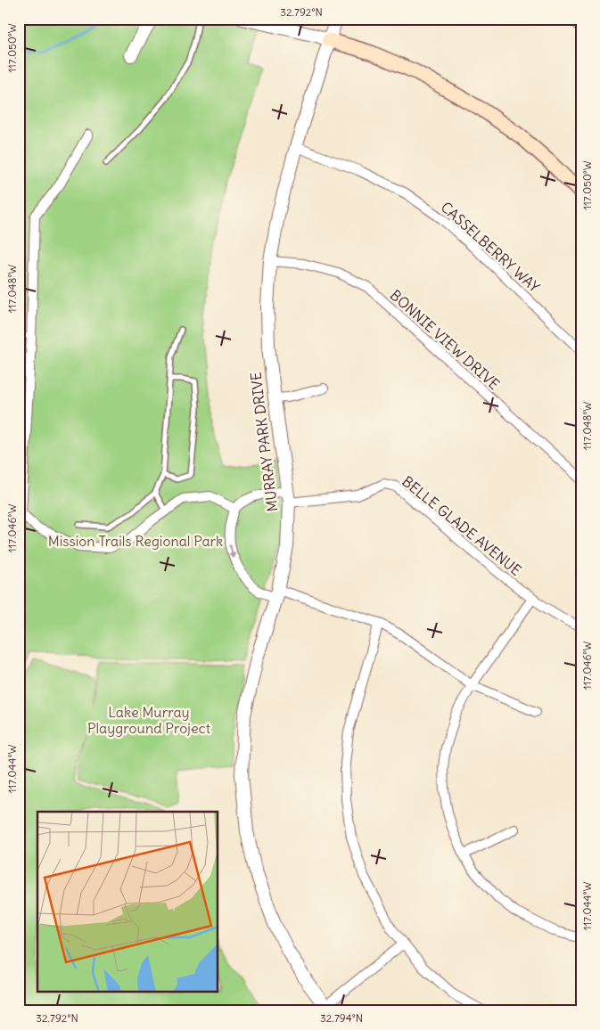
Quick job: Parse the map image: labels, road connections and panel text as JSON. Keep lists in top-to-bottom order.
{
  "streets": {
    "street": [
      "CASSELBERRY WAY",
      "BONNIE VIEW DRIVE",
      "MURRAY PARK DRIVE",
      "BELLE GLADE AVENUE"
    ]
  },
  "crossings": [
    ["CASSELBERRY WAY", "MURRAY PARK DRIVE"],
    ["BONNIE VIEW DRIVE", "MURRAY PARK DRIVE"],
    ["MURRAY PARK DRIVE", "BELLE GLADE AVENUE"]
  ],
  "parks": ["Mission Trails Regional Park", "Lake Murray Playground Project"],
  "coordinates": [
    "32.792°N",
    "117.050°W",
    "117.048°W",
    "117.046°W",
    "117.044°W",
    "32.794°N"
  ]
}
